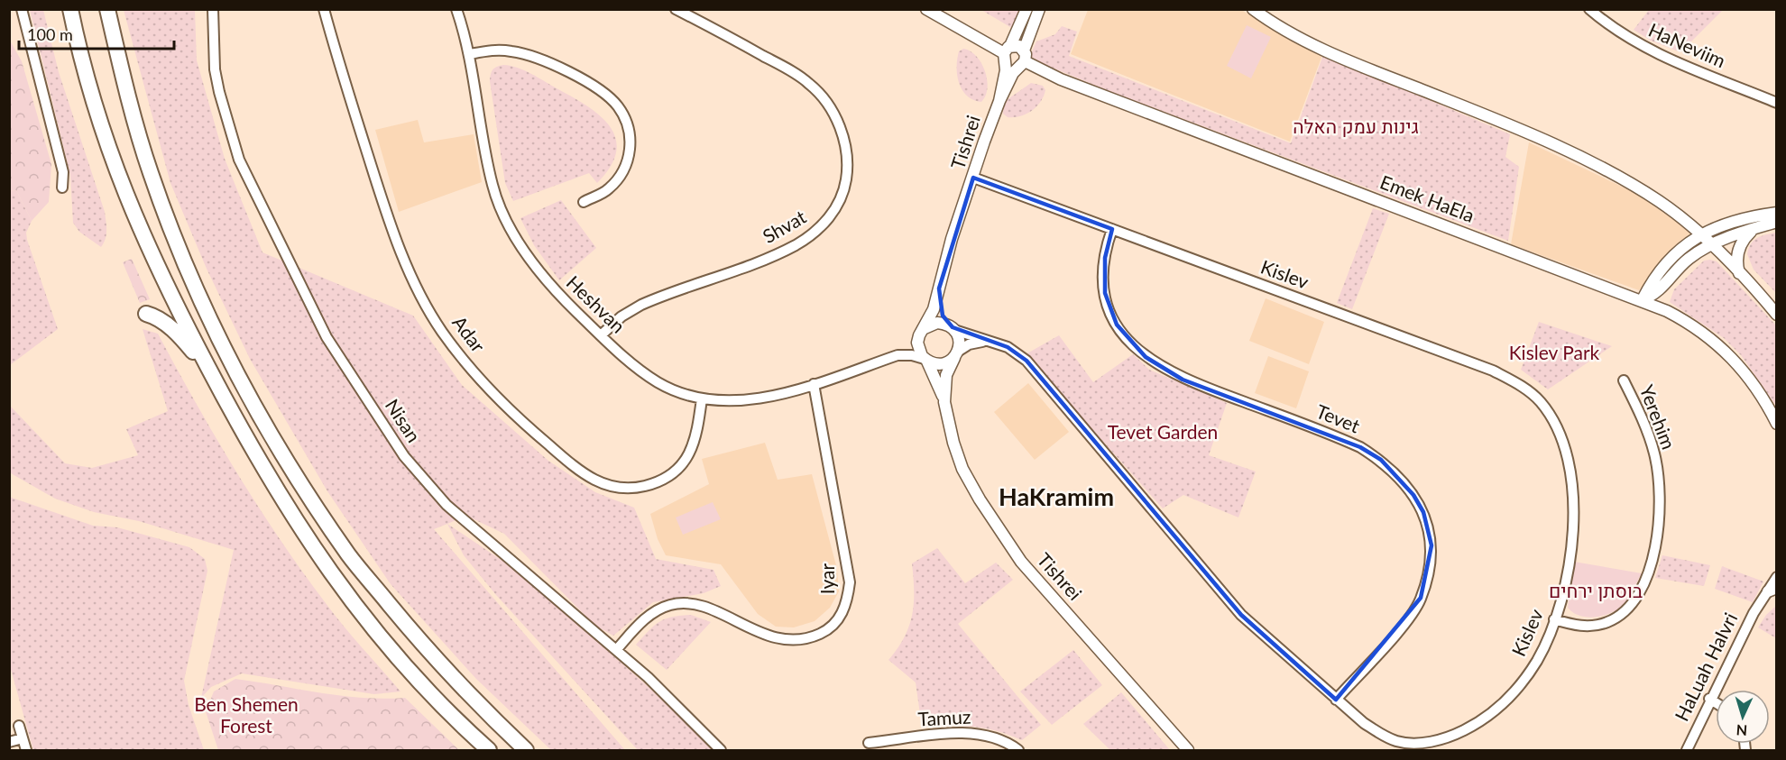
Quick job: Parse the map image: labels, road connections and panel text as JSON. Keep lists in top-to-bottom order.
{
  "streets": {
    "street": [
      "HaNeviim",
      "Tishrei",
      "Emek HaEla",
      "Shvat",
      "Kislev",
      "Heshvan",
      "Adar",
      "Yerehim",
      "Tevet",
      "Nisan",
      "Iyar",
      "HaLuah HaIvri",
      "Tamuz"
    ]
  },
  "crossings": [
    ["Tishrei", "Emek HaEla"],
    ["Tishrei", "Kislev"],
    ["Tishrei", "Heshvan"],
    ["Shvat", "Heshvan"],
    ["Kislev", "Heshvan"],
    ["Kislev", "Yerehim"],
    ["Kislev", "Tevet"],
    ["Heshvan", "Adar"],
    ["Heshvan", "Iyar"],
    ["Nisan", "Iyar"]
  ],
  "districts": ["HaKramim"],
  "parks": [
    "גינות עמק האלה",
    "Kislev Park",
    "Tevet Garden",
    "בוסתן ירחים",
    "Ben Shemen Forest"
  ],
  "scale_bar": "100 m",
  "north": "bottom"
}
